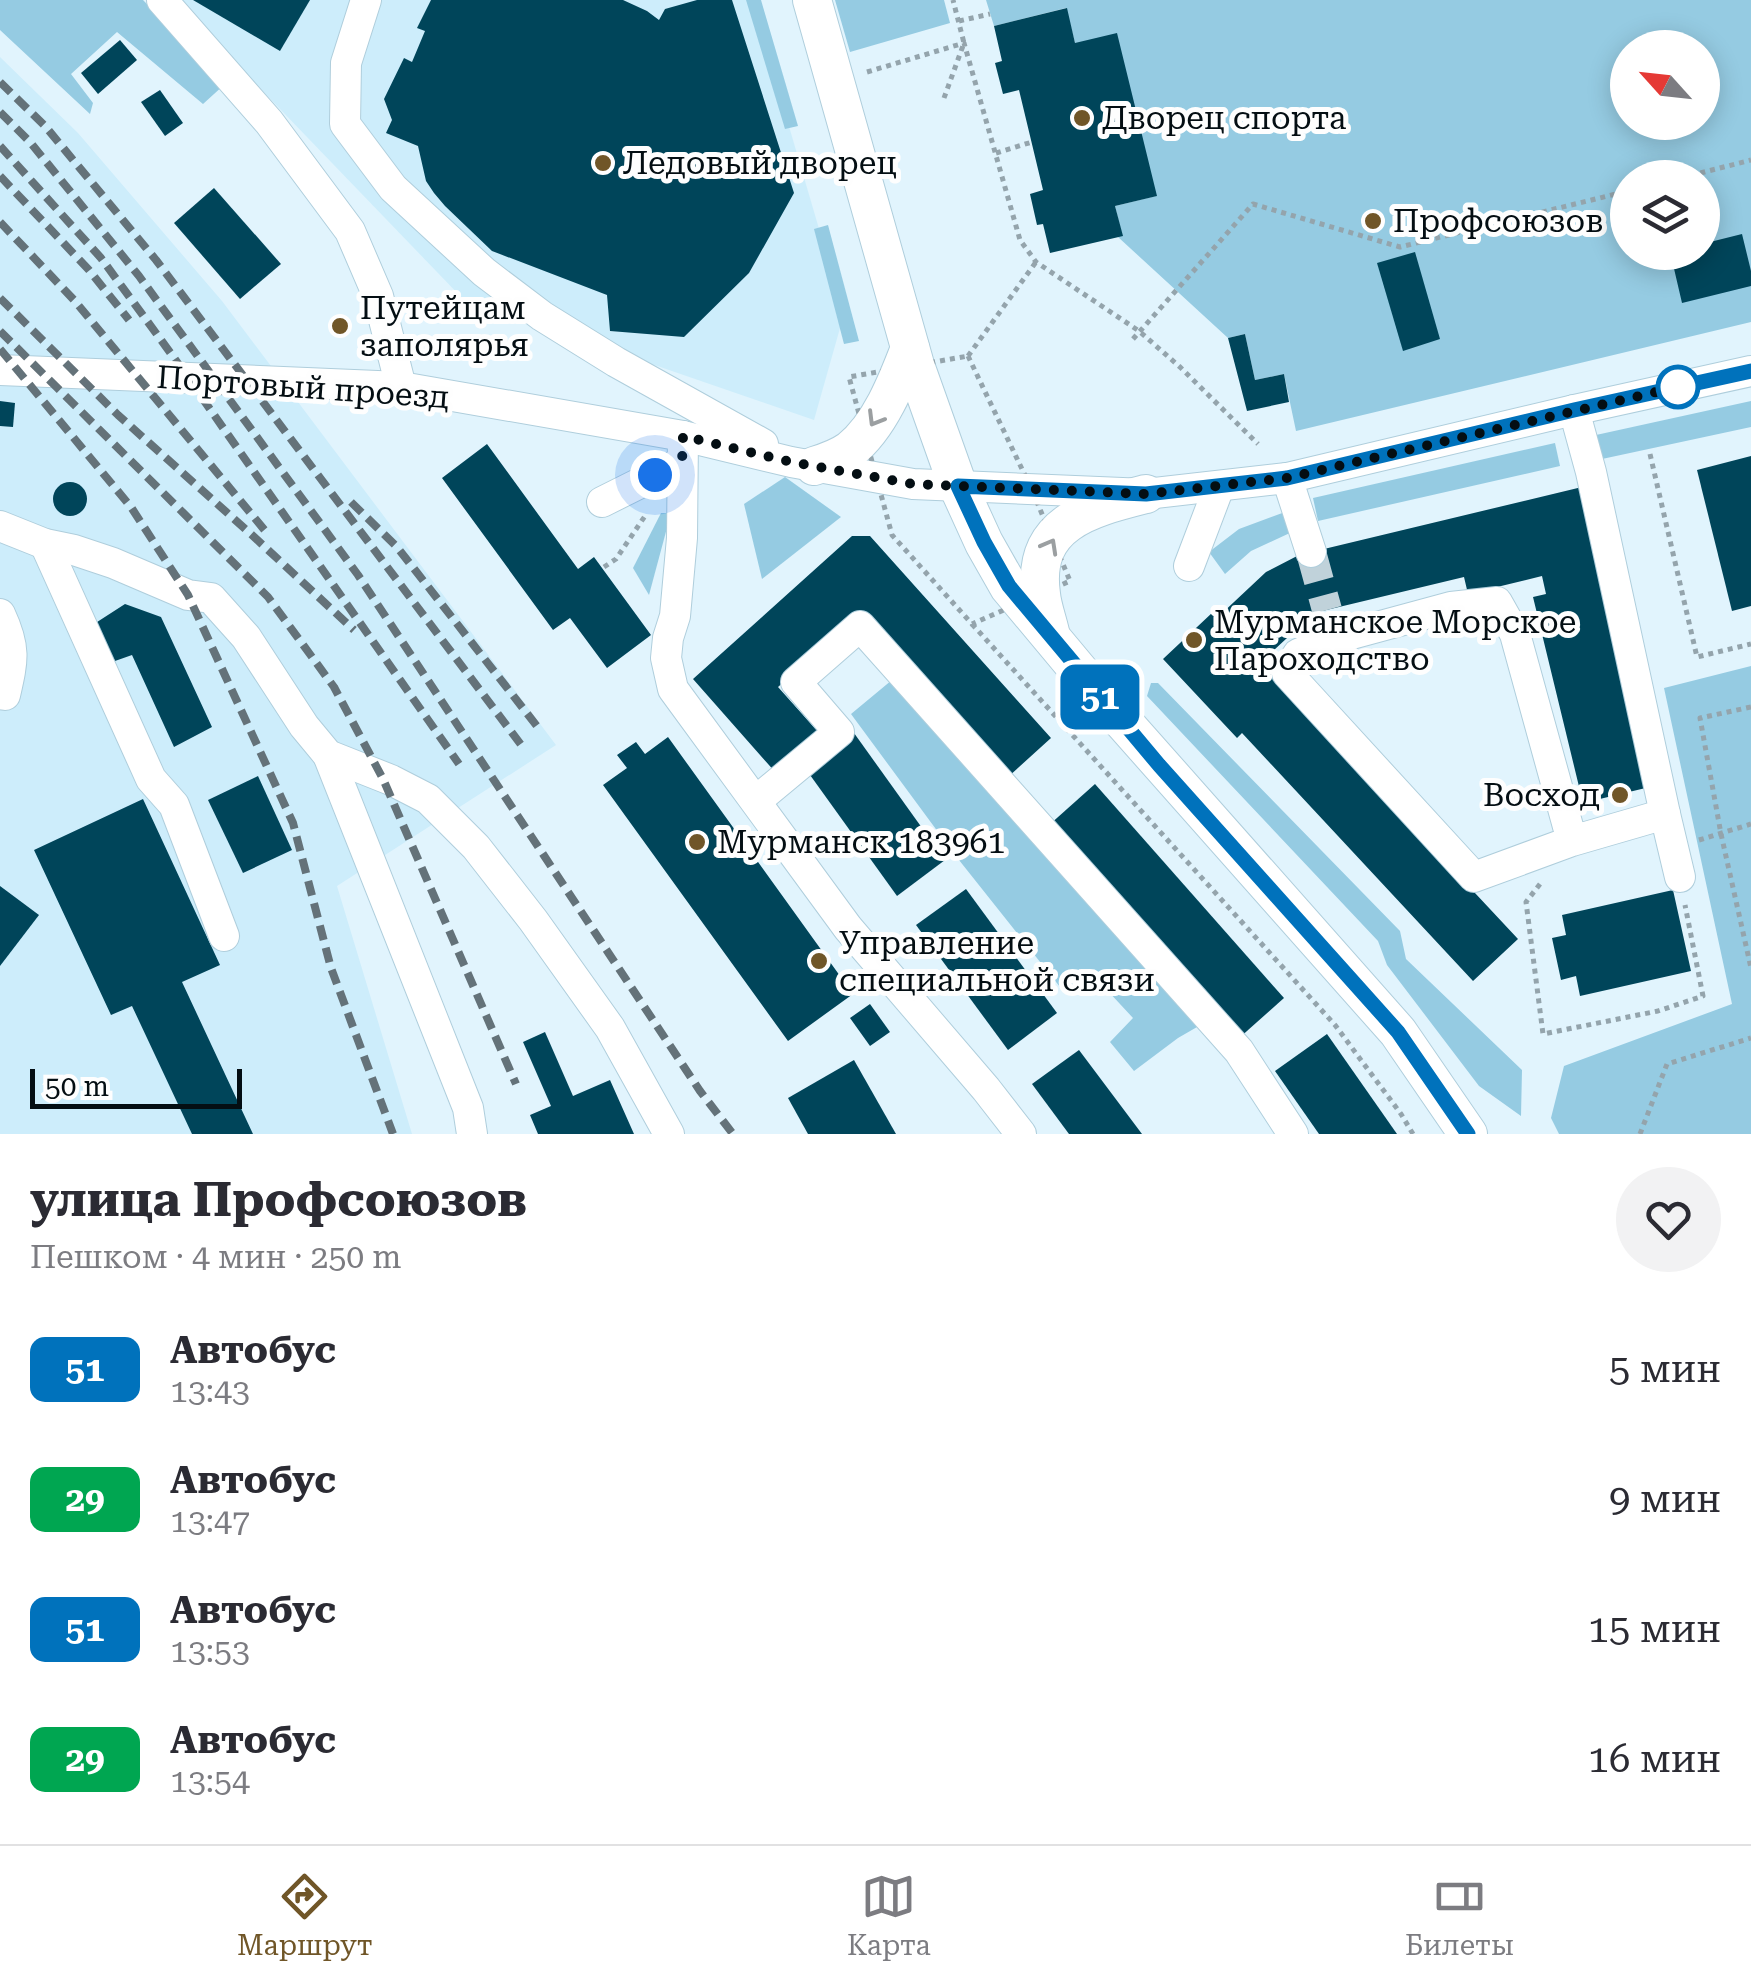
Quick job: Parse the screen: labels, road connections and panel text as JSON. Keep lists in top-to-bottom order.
{
  "streets": {
    "street": ["Портовый проезд"]
  },
  "places": [
    "Дворец спорта",
    "Ледовый дворец",
    "Профсоюзов",
    "Путейцам заполярья",
    "Мурманское Морское Пароходство",
    "Восход",
    "Мурманск 183961",
    "Управление специальной связи"
  ],
  "lines": ["bus line 51"],
  "scale_bar": "50 m",
  "north": "top left",
  "page": {
    "on_map": "51",
    "scale": "50 m",
    "heading": ["улица Профсоюзов", "Пешком · 4 мин · 250 m"],
    "list": [
      {
        "mark": "51",
        "name": "Автобус",
        "note": "13:43",
        "value": "5 мин"
      },
      {
        "mark": "29",
        "name": "Автобус",
        "note": "13:47",
        "value": "9 мин"
      },
      {
        "mark": "51",
        "name": "Автобус",
        "note": "13:53",
        "value": "15 мин"
      },
      {
        "mark": "29",
        "name": "Автобус",
        "note": "13:54",
        "value": "16 мин"
      }
    ],
    "tabs": ["Маршрут", "Карта", "Билеты"]
  }
}
